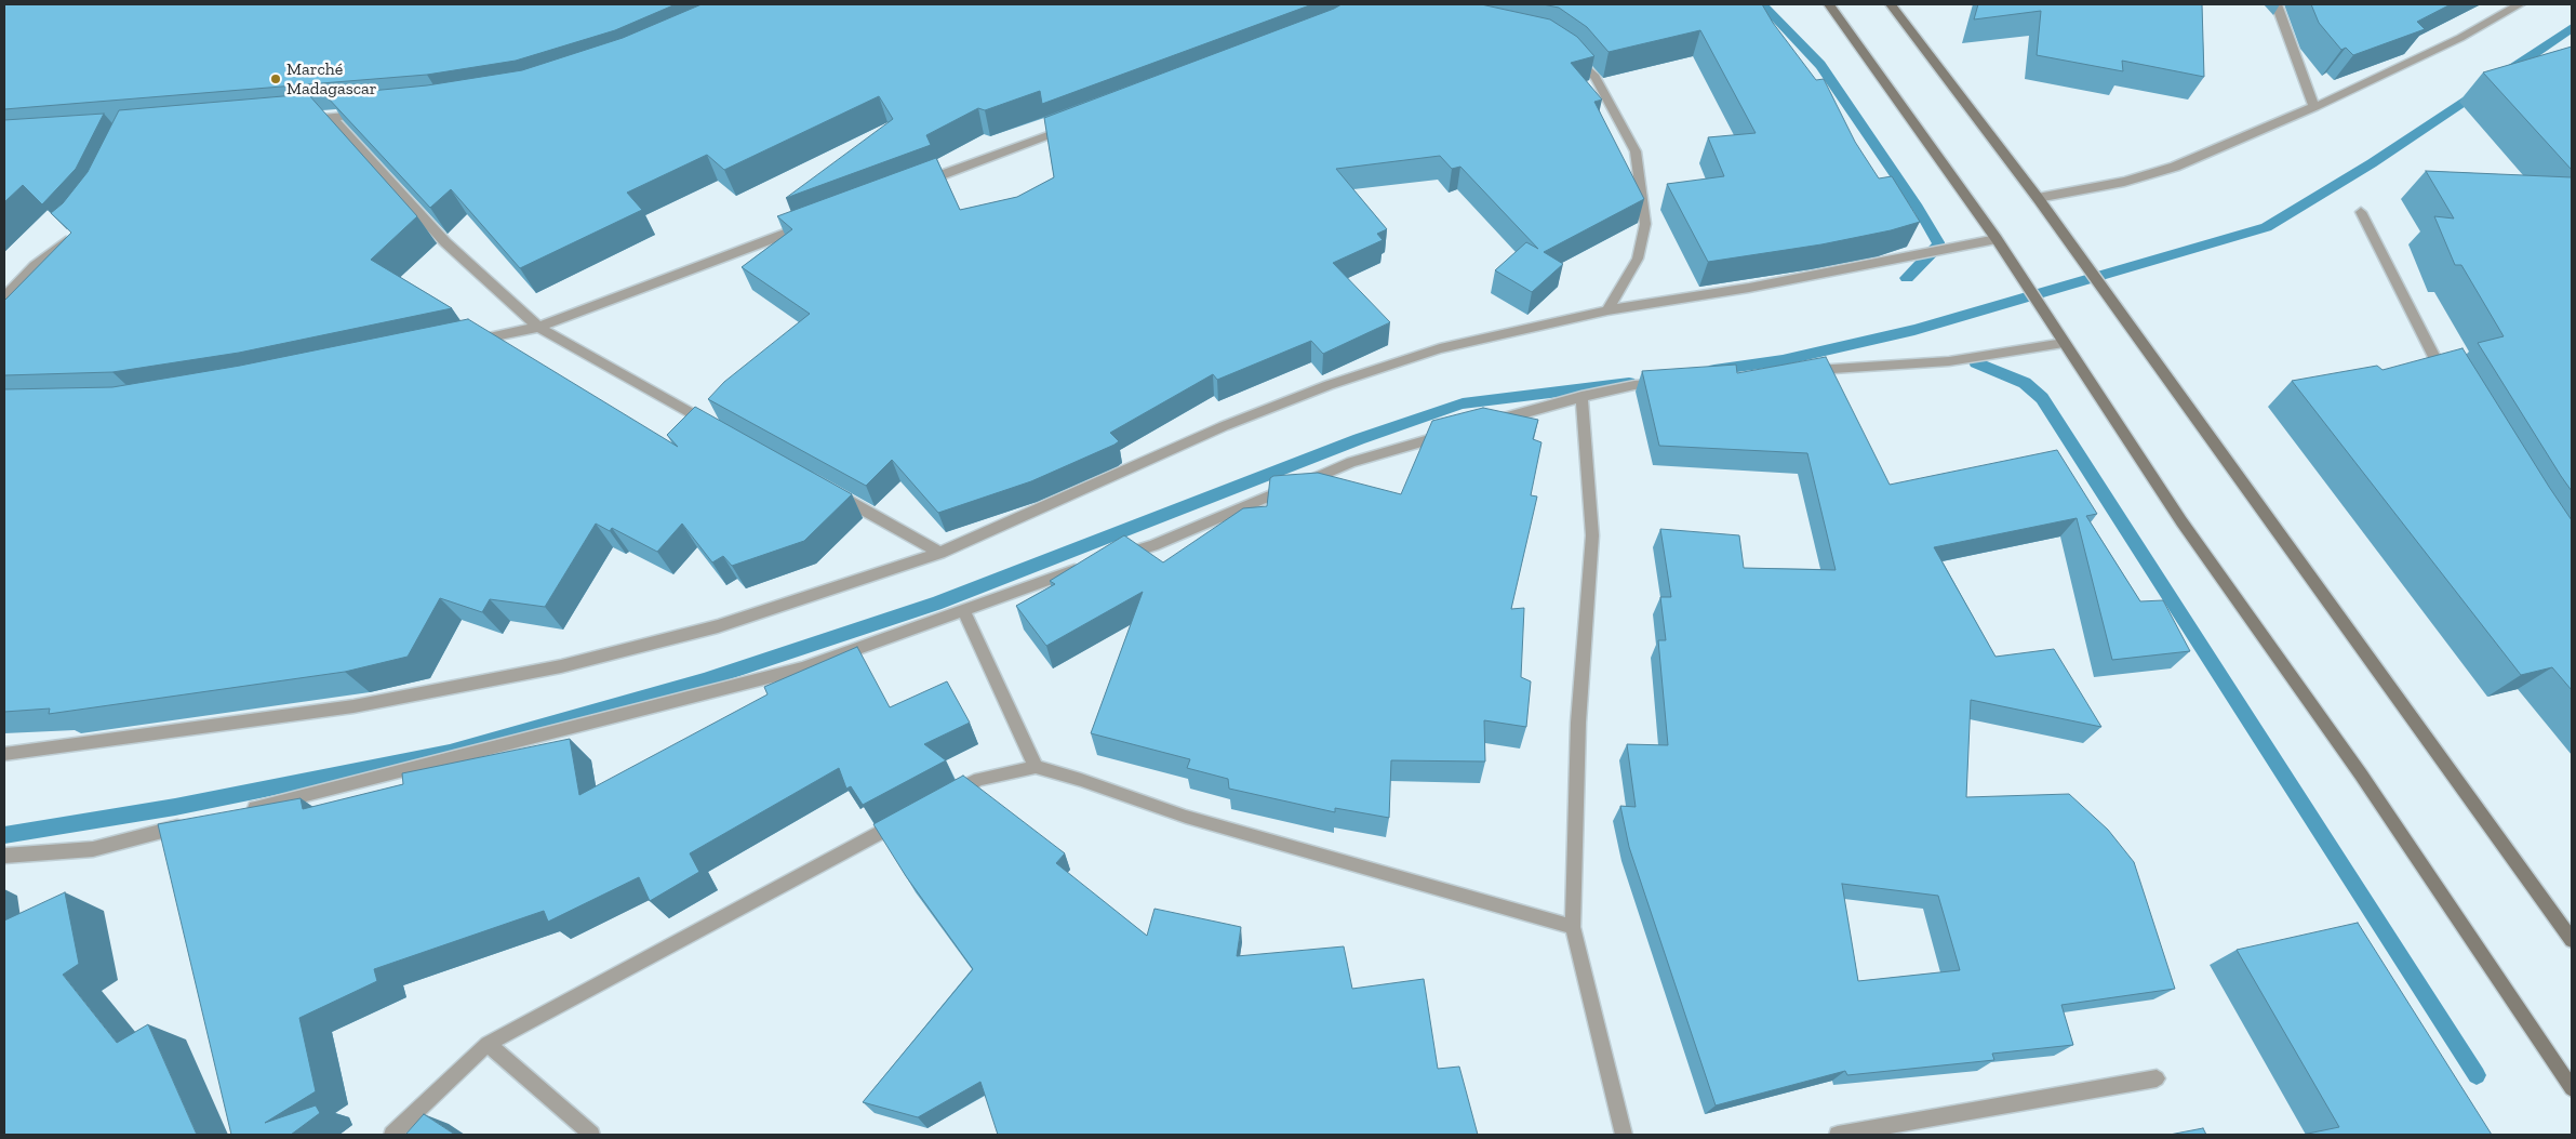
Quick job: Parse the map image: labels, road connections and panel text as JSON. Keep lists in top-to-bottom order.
{
  "places": ["Marché Madagascar"]
}
